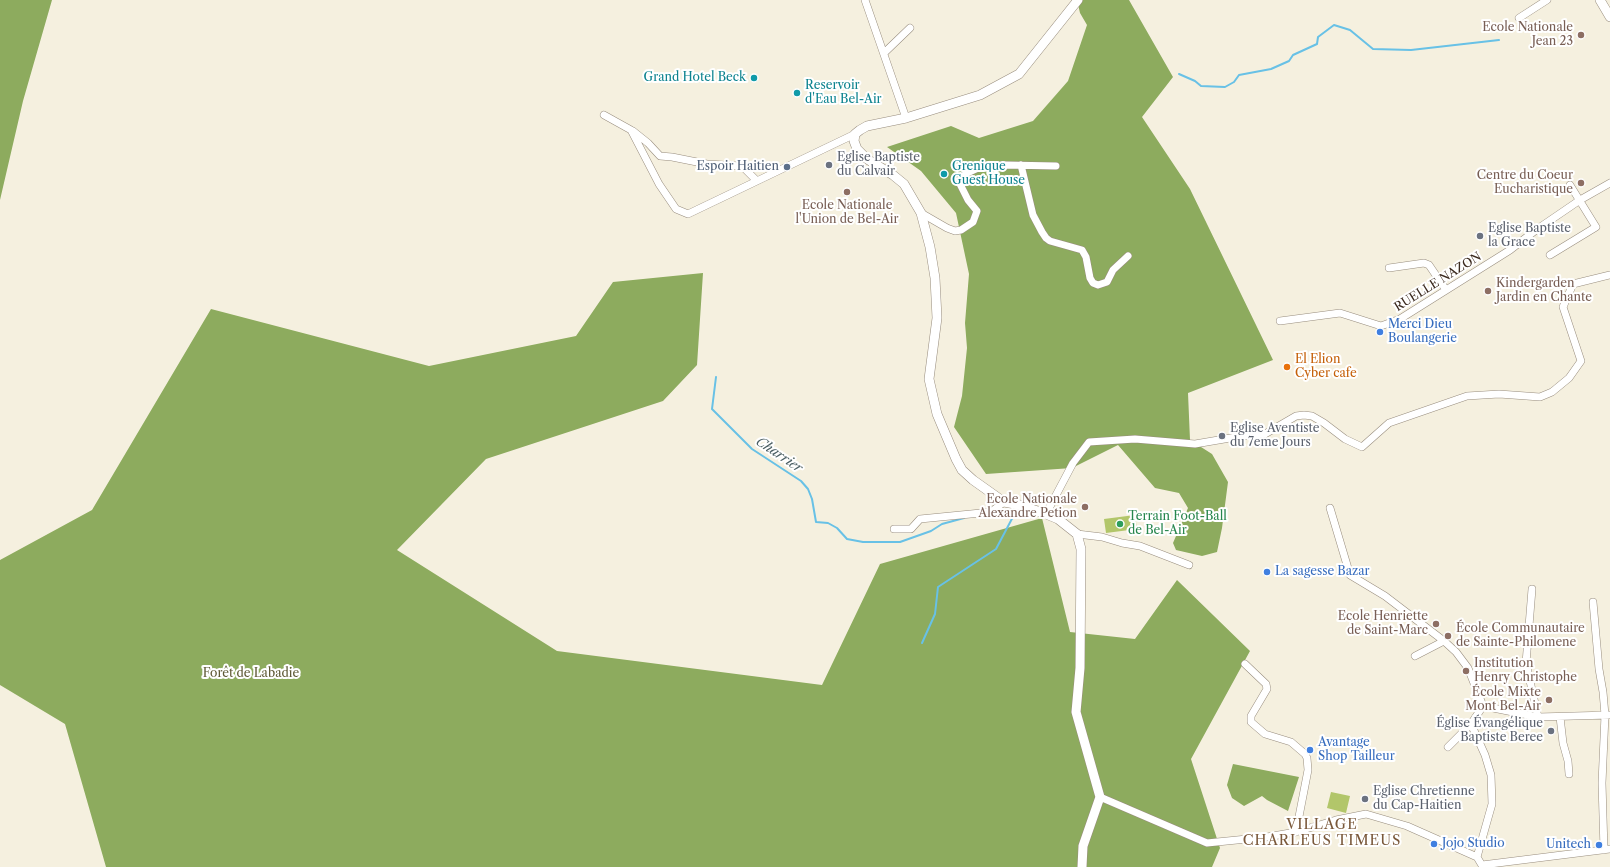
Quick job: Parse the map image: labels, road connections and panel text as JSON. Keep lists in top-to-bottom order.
{
  "streets": {
    "street": ["RUELLE NAZON"]
  },
  "districts": ["VILLAGE CHARLEUS TIMEUS"],
  "water": ["Charrier"],
  "parks": ["Forêt de Labadie"],
  "places": [
    "Ecole Nationale Jean 23",
    "Grand Hotel Beck",
    "Reservoir d'Eau Bel-Air",
    "Eglise Baptiste du Calvair",
    "Espoir Haitien",
    "Grenique Guest House",
    "Centre du Coeur Eucharistique",
    "Ecole Nationale l'Union de Bel-Air",
    "Eglise Baptiste la Grace",
    "Kindergarden Jardin en Chante",
    "Merci Dieu Boulangerie",
    "El Elion Cyber cafe",
    "Eglise Aventiste du 7eme Jours",
    "Ecole Nationale Alexandre Petion",
    "Terrain Foot-Ball de Bel-Air",
    "La sagesse Bazar",
    "Ecole Henriette de Saint-Marc",
    "École Communautaire de Sainte-Philomene",
    "Institution Henry Christophe",
    "École Mixte Mont Bel-Air",
    "Église Évangélique Baptiste Beree",
    "Avantage Shop Tailleur",
    "Eglise Chretienne du Cap-Haitien",
    "Jojo Studio",
    "Unitech"
  ]
}
